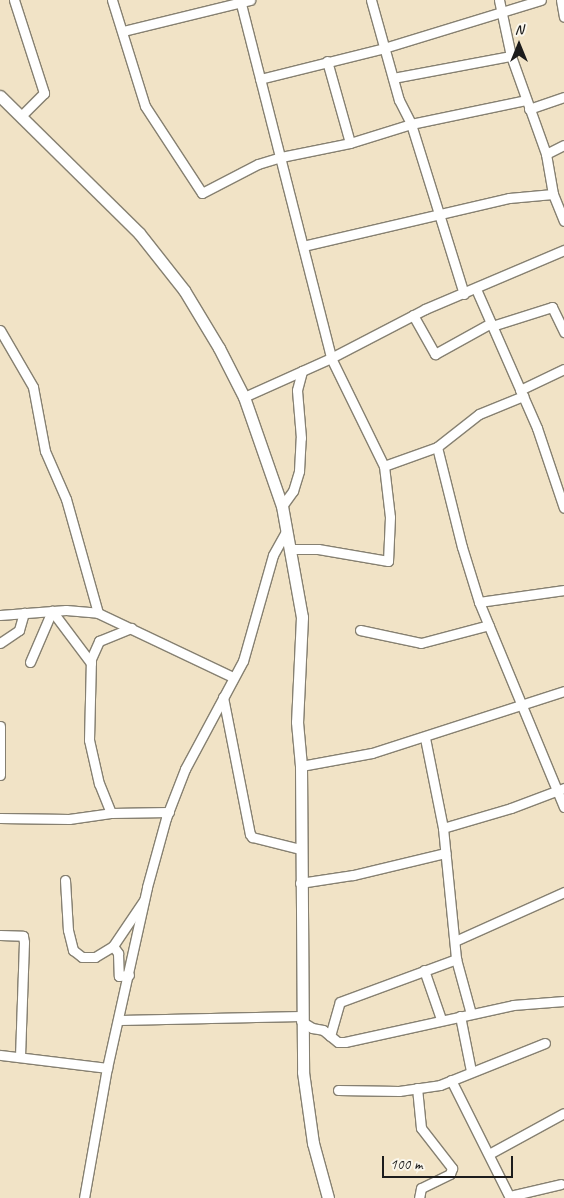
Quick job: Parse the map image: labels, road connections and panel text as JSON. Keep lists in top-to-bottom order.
{
  "scale_bar": "100 m",
  "north": "top"
}
